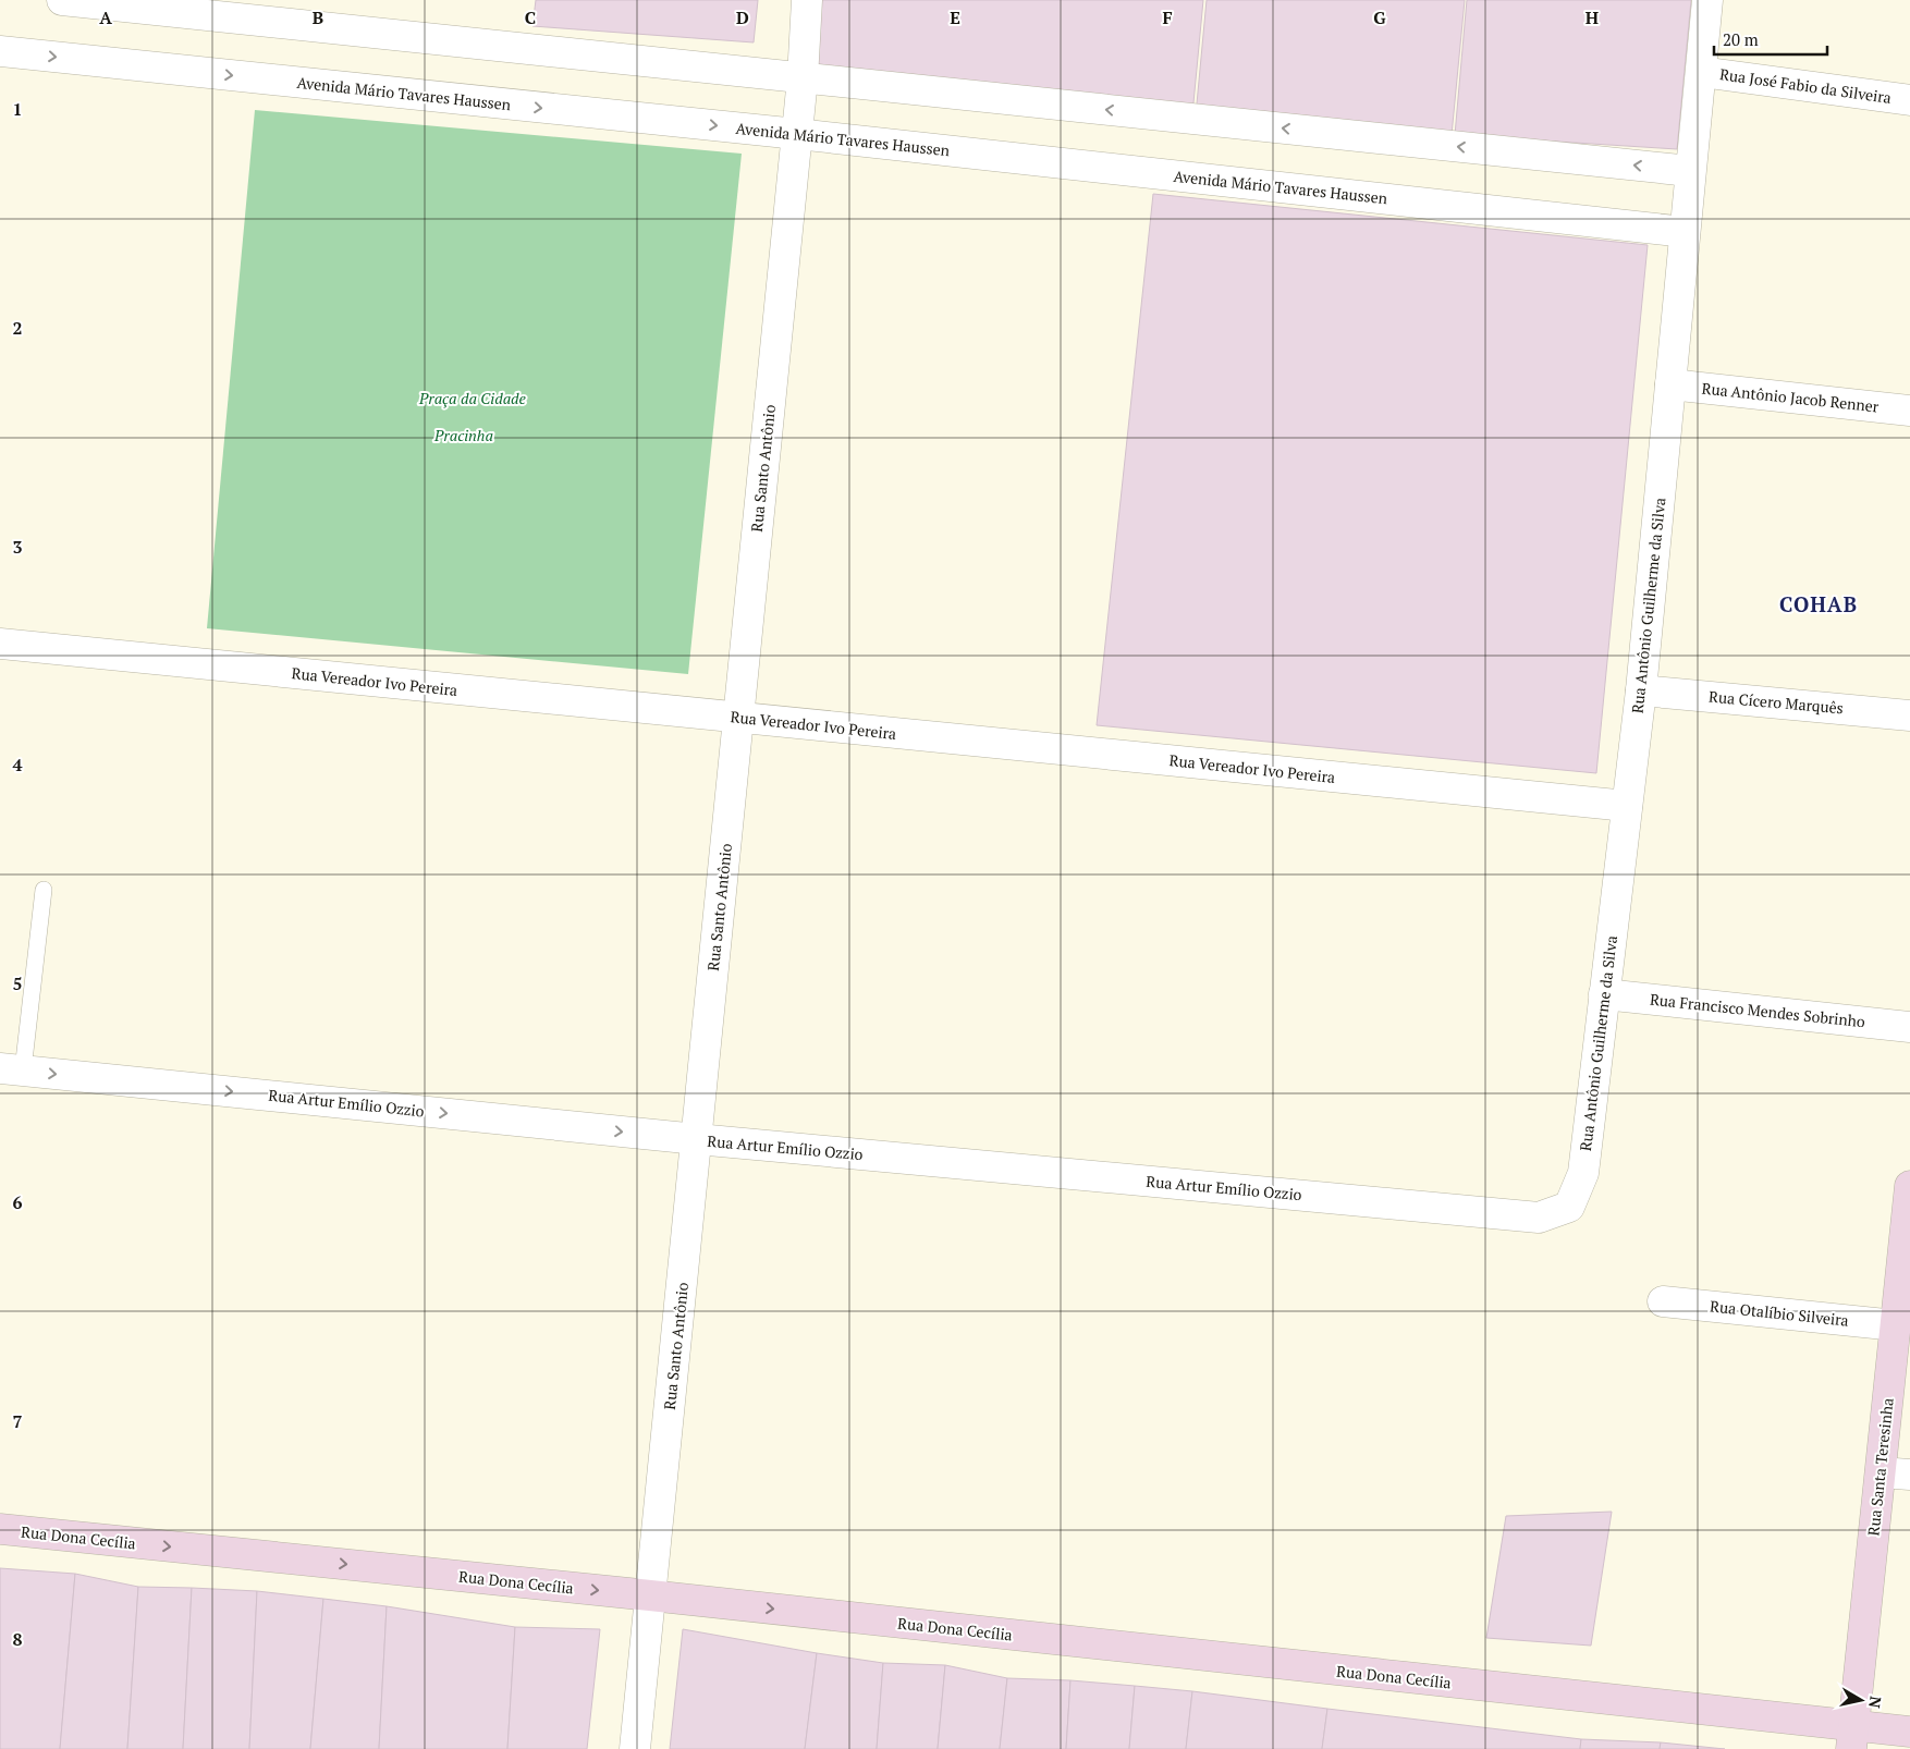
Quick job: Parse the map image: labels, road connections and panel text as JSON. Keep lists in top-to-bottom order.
{
  "streets": {
    "street": [
      "Rua José Fabio da Silveira",
      "Avenida Mário Tavares Haussen",
      "Rua Antônio Jacob Renner",
      "Rua Santo Antônio",
      "Rua Antônio Guilherme da Silva",
      "Rua Vereador Ivo Pereira",
      "Rua Cícero Marquês",
      "Rua Francisco Mendes Sobrinho",
      "Rua Artur Emílio Ozzio",
      "Rua Otalíbio Silveira",
      "Rua Santa Teresinha",
      "Rua Dona Cecília"
    ]
  },
  "crossings": [
    ["Rua José Fabio da Silveira", "Rua Antônio Guilherme da Silva"],
    ["Avenida Mário Tavares Haussen", "Rua Santo Antônio"],
    ["Avenida Mário Tavares Haussen", "Rua Antônio Guilherme da Silva"],
    ["Rua Antônio Jacob Renner", "Rua Antônio Guilherme da Silva"],
    ["Rua Santo Antônio", "Rua Vereador Ivo Pereira"],
    ["Rua Santo Antônio", "Rua Artur Emílio Ozzio"],
    ["Rua Santo Antônio", "Rua Dona Cecília"],
    ["Rua Antônio Guilherme da Silva", "Rua Vereador Ivo Pereira"],
    ["Rua Antônio Guilherme da Silva", "Rua Cícero Marquês"],
    ["Rua Antônio Guilherme da Silva", "Rua Francisco Mendes Sobrinho"],
    ["Rua Antônio Guilherme da Silva", "Rua Artur Emílio Ozzio"],
    ["Rua Otalíbio Silveira", "Rua Santa Teresinha"],
    ["Rua Santa Teresinha", "Rua Dona Cecília"]
  ],
  "one_way": ["Rua Artur Emílio Ozzio", "Rua Dona Cecília"],
  "districts": ["COHAB"],
  "parks": ["Praça da Cidade", "Pracinha"],
  "scale_bar": "20 m",
  "north": "right",
  "grid": {
    "columns": [
      "A",
      "B",
      "C",
      "D",
      "E",
      "F",
      "G",
      "H"
    ],
    "rows": [
      "1",
      "2",
      "3",
      "4",
      "5",
      "6",
      "7",
      "8"
    ]
  }
}
